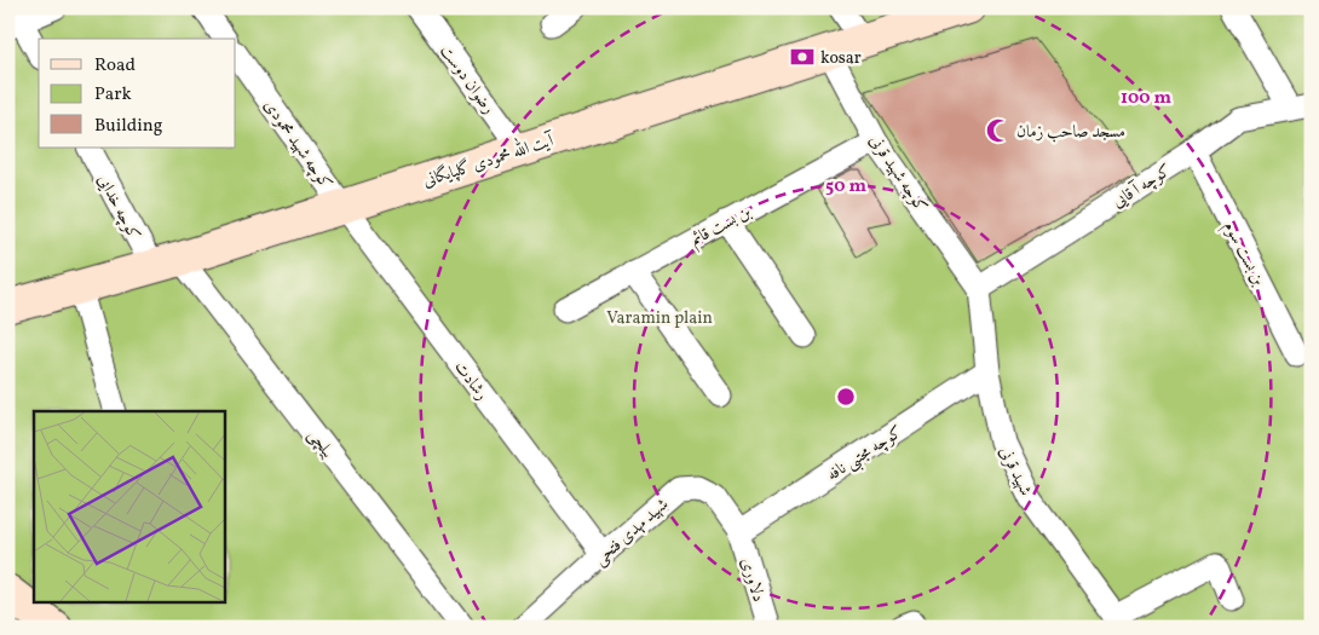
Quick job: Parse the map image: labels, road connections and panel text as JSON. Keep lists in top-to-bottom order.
{
  "streets": {
    "main road": ["آیت الله محمودی گلپایگانی"],
    "street": [
      "رضوان دوست",
      "کوچه شهید محمودی",
      "کوچه شهید قرنی",
      "کوچه آ قایی",
      "کوچه خدایی",
      "بن بست قائم",
      "بن بست سوم",
      "رشادت",
      "بیلچی",
      "کوچه مجتبی نافه",
      "شهید قرنی",
      "شهید مهدی فتحی",
      "دلاوری"
    ]
  },
  "crossings": [
    ["رضوان دوست", "آیت الله محمودی گلپایگانی"],
    ["کوچه شهید محمودی", "آیت الله محمودی گلپایگانی"],
    ["کوچه شهید محمودی", "رشادت"],
    ["آیت الله محمودی گلپایگانی", "کوچه شهید قرنی"],
    ["آیت الله محمودی گلپایگانی", "کوچه خدایی"],
    ["آیت الله محمودی گلپایگانی", "رشادت"],
    ["آیت الله محمودی گلپایگانی", "بیلچی"],
    ["کوچه شهید قرنی", "کوچه آ قایی"],
    ["کوچه شهید قرنی", "بن بست قائم"],
    ["کوچه شهید قرنی", "شهید قرنی"],
    ["کوچه آ قایی", "بن بست سوم"],
    ["کوچه آ قایی", "شهید قرنی"],
    ["کوچه خدایی", "بیلچی"],
    ["رشادت", "شهید مهدی فتحی"],
    ["کوچه مجتبی نافه", "شهید قرنی"],
    ["کوچه مجتبی نافه", "شهید مهدی فتحی"],
    ["کوچه مجتبی نافه", "دلاوری"],
    ["شهید مهدی فتحی", "دلاوری"]
  ],
  "parks": ["Varamin plain"],
  "places": {
    "bank": ["kosar"],
    "mosque": ["مسجد صاحب زمان"]
  },
  "legend": ["Road", "Park", "Building"],
  "rings": ["100 m", "50 m"]
}
